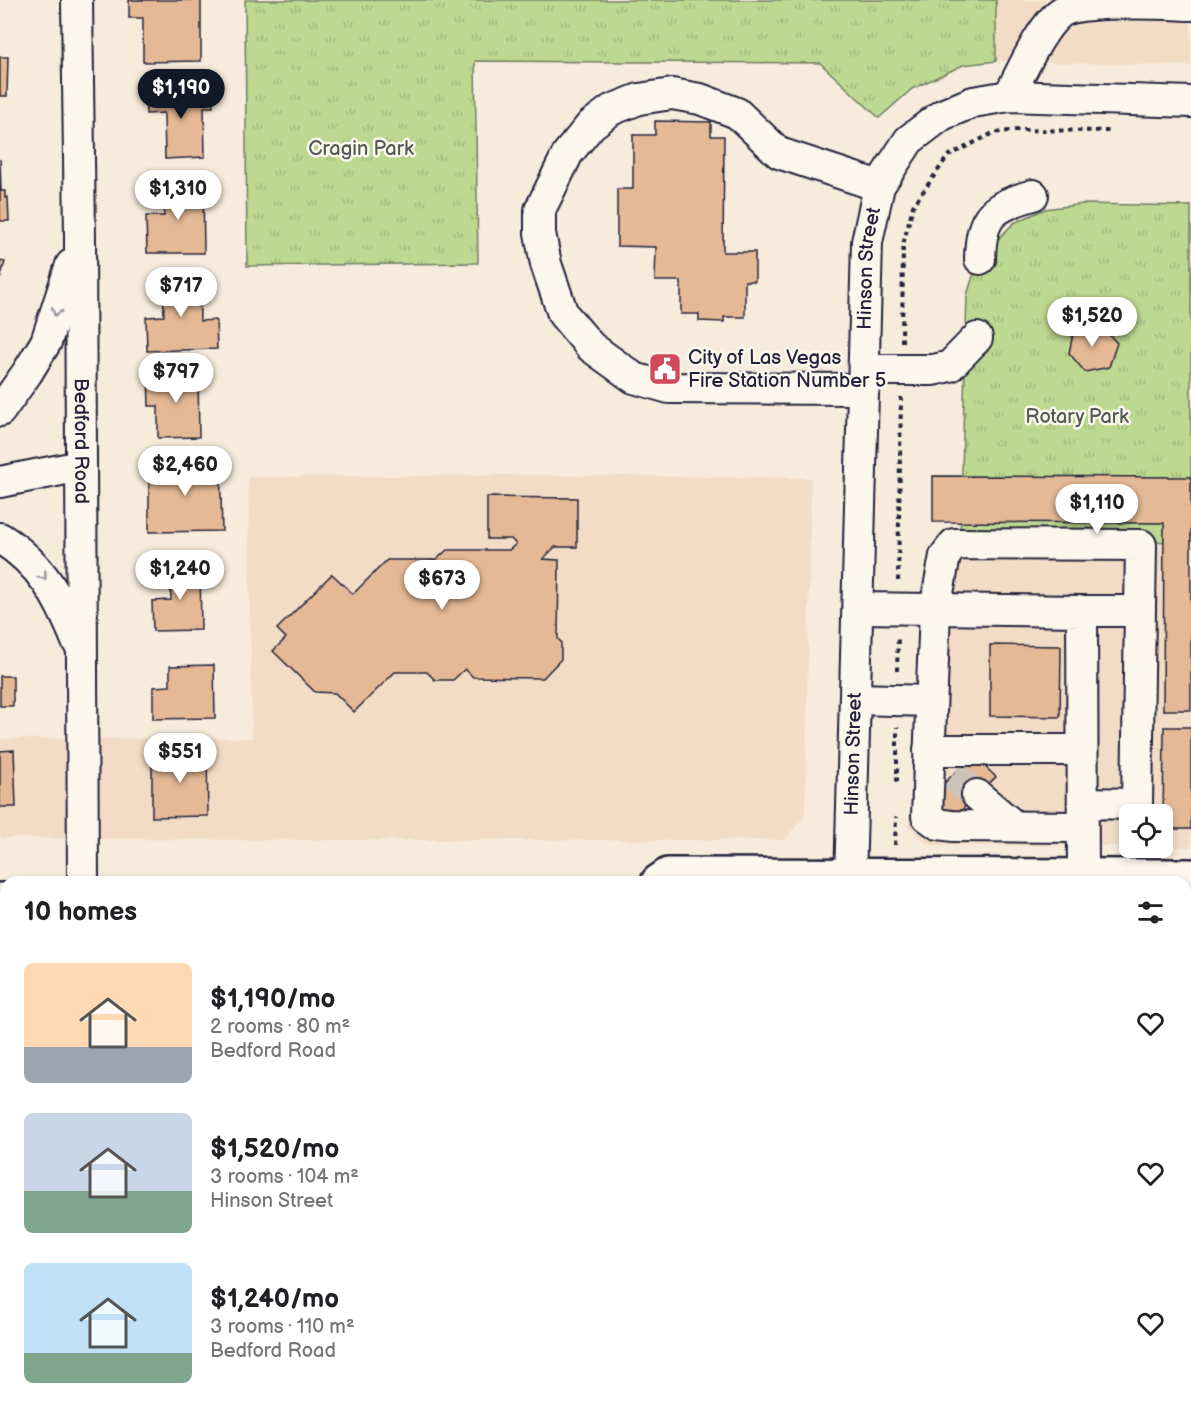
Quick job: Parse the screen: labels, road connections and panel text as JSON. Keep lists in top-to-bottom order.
{
  "streets": {
    "street": ["Hinson Street", "Bedford Road"]
  },
  "parks": ["Cragin Park", "Rotary Park"],
  "places": {
    "public building": ["City of Las Vegas Fire Station Number 5"]
  },
  "page": {
    "price": [
      "$1,190",
      "$1,310",
      "$717",
      "$1,520",
      "$797",
      "$2,460",
      "$1,110",
      "$1,240",
      "$673",
      "$551"
    ],
    "heading": "10 homes",
    "list": [
      {
        "name": "$1,190/mo",
        "note": "2 rooms · 80 m² · Bedford Road"
      },
      {
        "name": "$1,520/mo",
        "note": "3 rooms · 104 m² · Hinson Street"
      },
      {
        "name": "$1,240/mo",
        "note": "3 rooms · 110 m² · Bedford Road"
      }
    ]
  }
}
